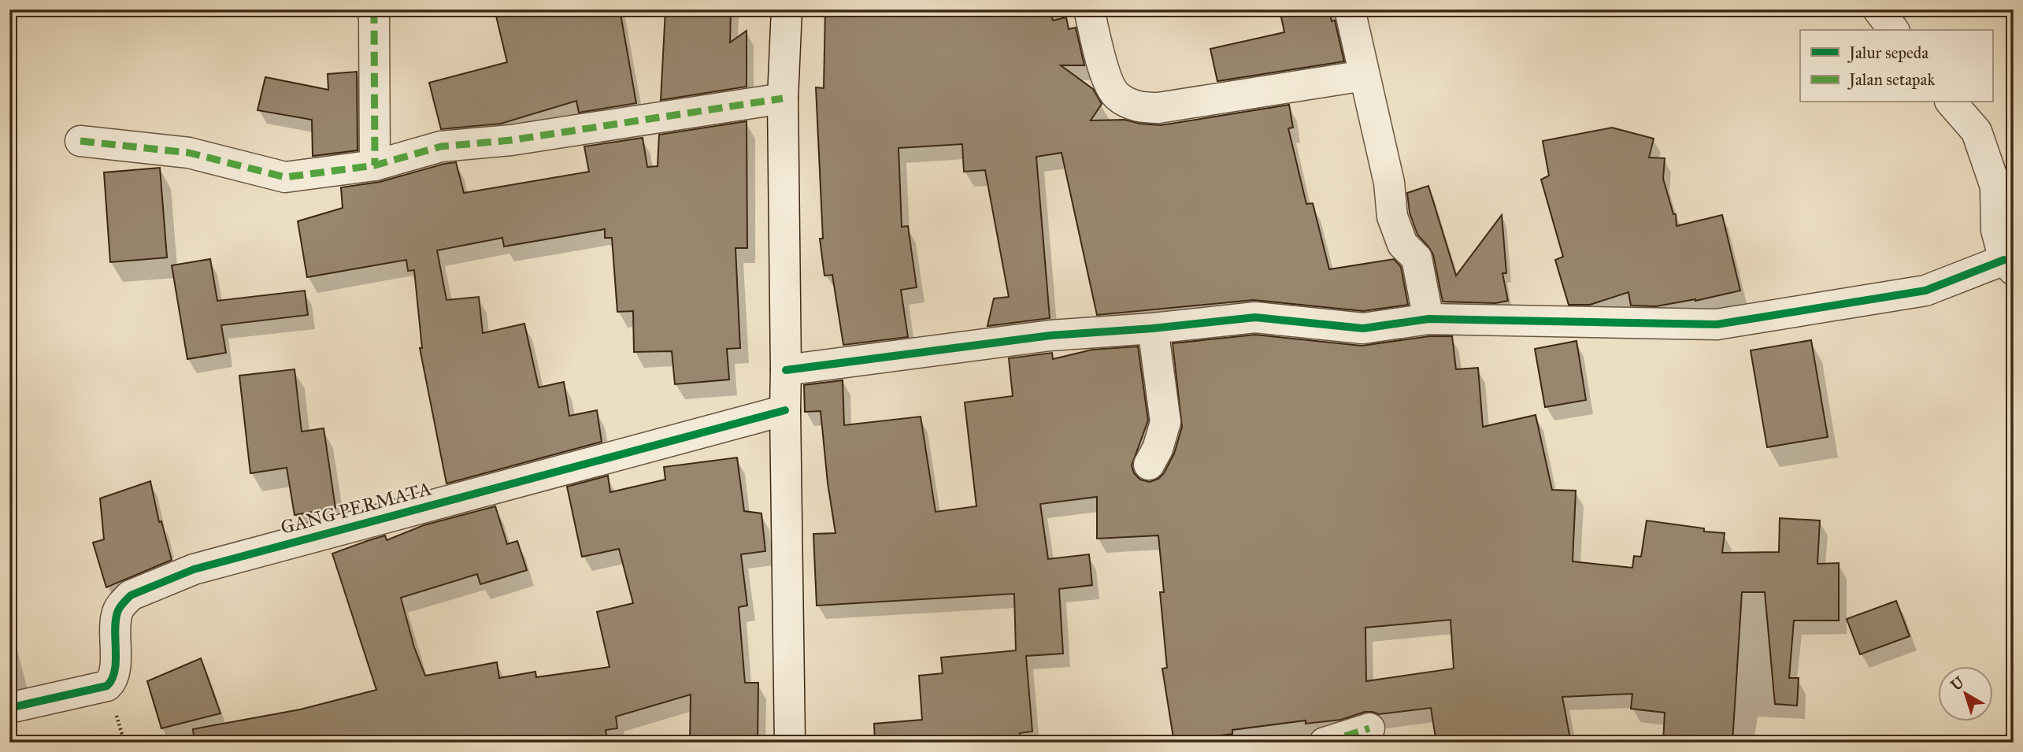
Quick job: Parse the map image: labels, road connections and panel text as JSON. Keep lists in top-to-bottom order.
{
  "streets": {
    "street": ["GANG PERMATA"]
  },
  "legend": ["Jalur sepeda", "Jalan setapak"],
  "north": "top left"
}
